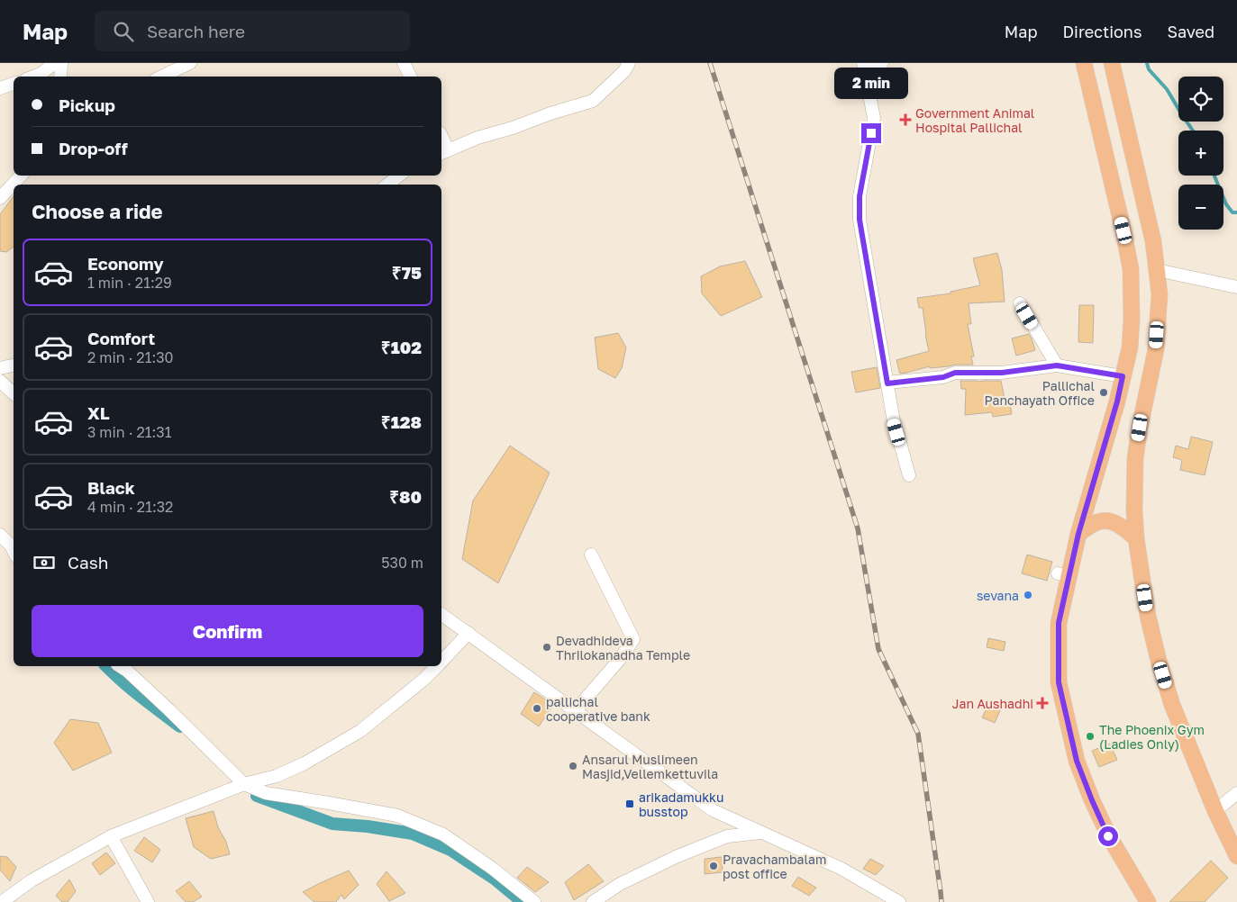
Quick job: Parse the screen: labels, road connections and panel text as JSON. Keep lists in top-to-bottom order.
{
  "places": {
    "health": ["Government Animal Hospital Pallichal", "Jan Aushadhi"],
    "other": [
      "Pallichal Panchayath Office",
      "sevana",
      "Devadhideva Thrilokanadha Temple",
      "pallichal cooperative bank",
      "The Phoenix Gym (Ladies Only)",
      "Ansarul Muslimeen Masjid,Vellemkettuvila",
      "Pravachambalam post office"
    ],
    "transit": ["arikadamukku busstop"]
  },
  "page": {
    "header": "Map",
    "search": "Search here",
    "nav": ["Map", "Directions", "Saved"],
    "bubble": "2 min",
    "map_buttons": ["+", "−"],
    "banner": ["Pickup", "Drop-off"],
    "heading": "Choose a ride",
    "list": [
      {
        "name": "Economy",
        "note": "1 min · 21:29",
        "value": "₹75"
      },
      {
        "name": "Comfort",
        "note": "2 min · 21:30",
        "value": "₹102"
      },
      {
        "name": "XL",
        "note": "3 min · 21:31",
        "value": "₹128"
      },
      {
        "name": "Black",
        "note": "4 min · 21:32",
        "value": "₹80"
      }
    ],
    "pay": ["Cash", "530 m"],
    "buttons": "Confirm"
  }
}
